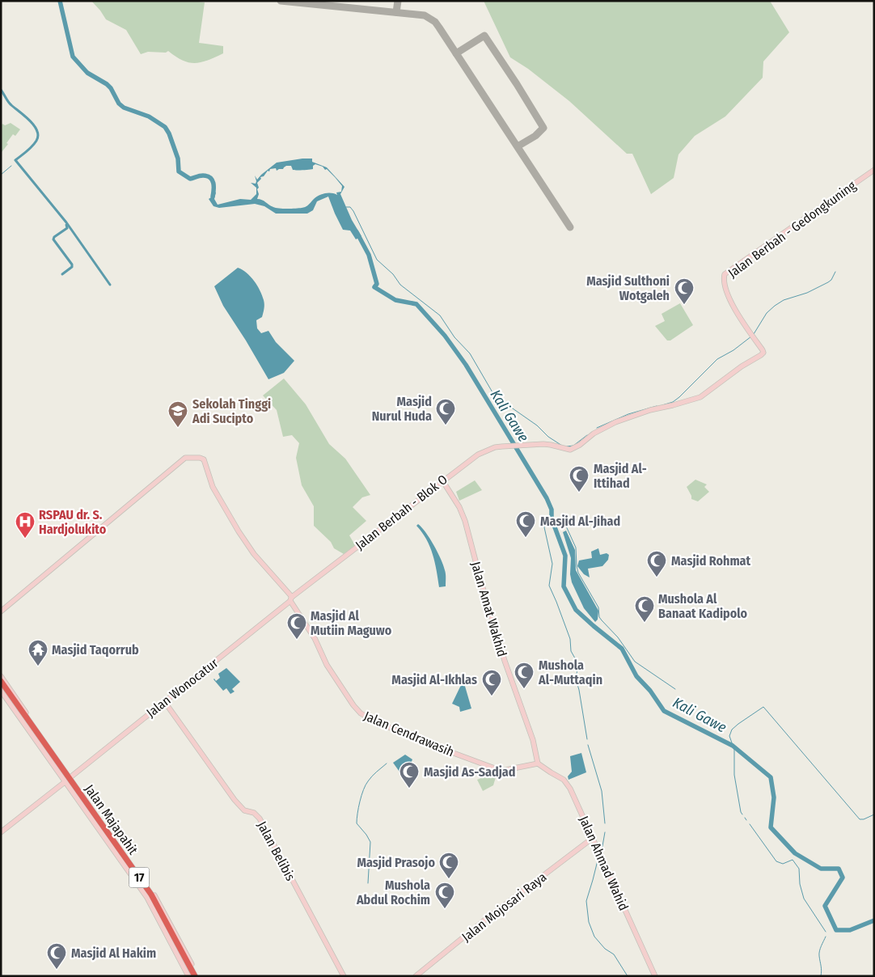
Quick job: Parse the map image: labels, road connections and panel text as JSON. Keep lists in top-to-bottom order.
{
  "streets": {
    "highway": ["Jalan Majapahit", "17"],
    "street": [
      "Jalan Berbah - Gedongkuning",
      "Jalan Berbah - Blok O",
      "Jalan Amat Wakhid",
      "Jalan Wonocatur",
      "Jalan Cendrawasih",
      "Jalan Belibis",
      "Jalan Ahmad Wahid",
      "Jalan Mojosari Raya"
    ]
  },
  "crossings": [
    ["Jalan Berbah - Gedongkuning", "Jalan Berbah - Blok O"],
    ["Jalan Berbah - Blok O", "Jalan Amat Wakhid"],
    ["Jalan Berbah - Blok O", "Jalan Wonocatur"],
    ["Jalan Berbah - Blok O", "Jalan Cendrawasih"],
    ["Jalan Amat Wakhid", "Jalan Cendrawasih"],
    ["Jalan Amat Wakhid", "Jalan Ahmad Wahid"],
    ["Jalan Wonocatur", "Jalan Cendrawasih"],
    ["Jalan Wonocatur", "Jalan Belibis"],
    ["Jalan Cendrawasih", "Jalan Ahmad Wahid"],
    ["Jalan Ahmad Wahid", "Jalan Mojosari Raya"]
  ],
  "water": ["Kali Gawe"],
  "places": {
    "mosque": [
      "Masjid Sulthoni Wotgaleh",
      "Masjid Nurul Huda",
      "Masjid Al- Ittihad",
      "Masjid Al-Jihad",
      "Masjid Rohmat",
      "Mushola Al Banaat Kadipolo",
      "Masjid Al Mutiin Maguwo",
      "Mushola Al-Muttaqin",
      "Masjid Al-Ikhlas",
      "Masjid As-Sadjad",
      "Masjid Prasojo",
      "Mushola Abdul Rochim",
      "Masjid Al Hakim"
    ],
    "school or university": ["Sekolah Tinggi Adi Sucipto"],
    "hospital": ["RSPAU dr. S. Hardjolukito"],
    "temple": ["Masjid Taqorrub"]
  }
}
